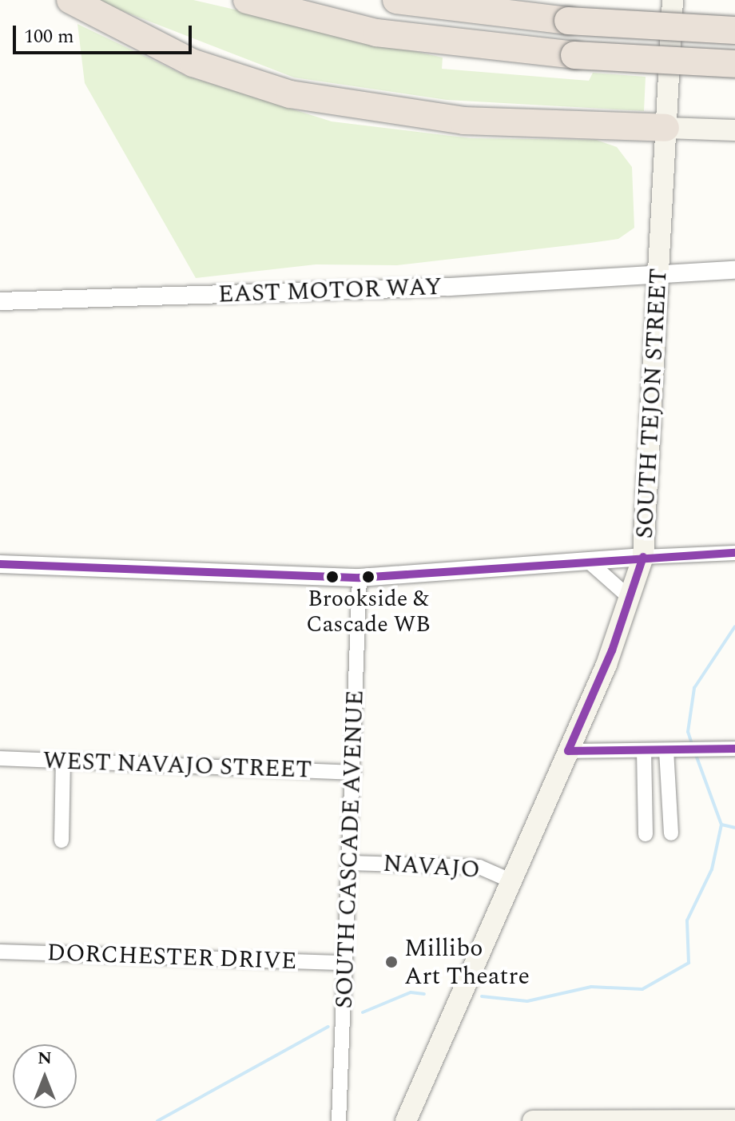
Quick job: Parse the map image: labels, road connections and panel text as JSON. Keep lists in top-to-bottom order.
{
  "streets": {
    "main road": ["SOUTH TEJON STREET"],
    "street": [
      "EAST MOTOR WAY",
      "WEST NAVAJO STREET",
      "SOUTH CASCADE AVENUE",
      "NAVAJO",
      "DORCHESTER DRIVE"
    ]
  },
  "crossings": [
    ["EAST MOTOR WAY", "SOUTH TEJON STREET"],
    ["SOUTH TEJON STREET", "NAVAJO"],
    ["WEST NAVAJO STREET", "SOUTH CASCADE AVENUE"],
    ["SOUTH CASCADE AVENUE", "NAVAJO"],
    ["SOUTH CASCADE AVENUE", "DORCHESTER DRIVE"]
  ],
  "places": ["Brookside & Cascade WB", "Millibo Art Theatre"],
  "scale_bar": "100 m",
  "north": "top"
}
